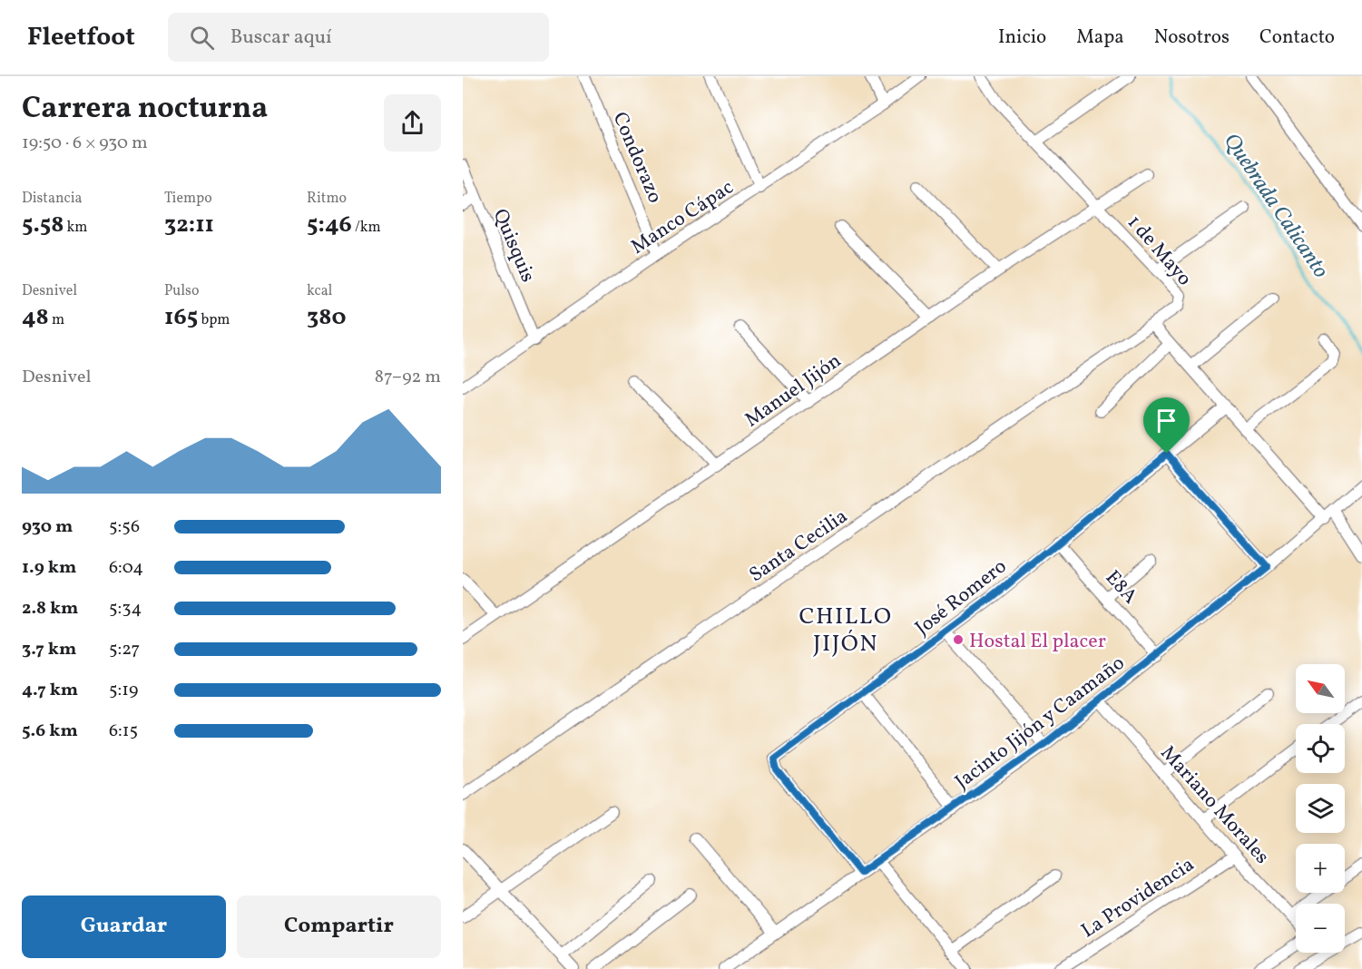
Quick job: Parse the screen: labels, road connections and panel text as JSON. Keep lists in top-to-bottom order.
{
  "streets": {
    "street": [
      "Condorazo",
      "Manco Cápac",
      "Quisquis",
      "1 de Mayo",
      "Manuel Jijón",
      "Santa Cecilia",
      "E8A",
      "José Romero",
      "Jacinto Jijón y Caamaño",
      "Mariano Morales",
      "La Providencia"
    ]
  },
  "crossings": [
    ["Condorazo", "Manco Cápac"],
    ["Manco Cápac", "Quisquis"],
    ["1 de Mayo", "Manuel Jijón"],
    ["1 de Mayo", "Santa Cecilia"],
    ["E8A", "José Romero"],
    ["E8A", "Jacinto Jijón y Caamaño"],
    ["José Romero", "Jacinto Jijón y Caamaño"],
    ["Jacinto Jijón y Caamaño", "Mariano Morales"],
    ["Mariano Morales", "La Providencia"]
  ],
  "districts": ["CHILLO JIJÓN"],
  "water": ["Quebrada Calicanto"],
  "places": ["Hostal El placer"],
  "north": "top left",
  "page": {
    "header": "Fleetfoot",
    "search": "Buscar aquí",
    "nav": [
      "Inicio",
      "Mapa",
      "Nosotros",
      "Contacto"
    ],
    "heading": ["Carrera nocturna", "19:50 · 6 × 930 m"],
    "stats": [
      ["Distancia", "5.58 km"],
      ["Tiempo", "32:11"],
      ["Ritmo", "5:46 /km"],
      ["Desnivel", "48 m"],
      ["Pulso", "165 bpm"],
      ["kcal", "380"]
    ],
    "chart": ["Desnivel", "87–92 m"],
    "list": [
      {
        "name": "930 m",
        "note": "5:56"
      },
      {
        "name": "1.9 km",
        "note": "6:04"
      },
      {
        "name": "2.8 km",
        "note": "5:34"
      },
      {
        "name": "3.7 km",
        "note": "5:27"
      },
      {
        "name": "4.7 km",
        "note": "5:19"
      },
      {
        "name": "5.6 km",
        "note": "6:15"
      }
    ],
    "map_buttons": ["+", "−"],
    "buttons": ["Guardar", "Compartir"]
  }
}
